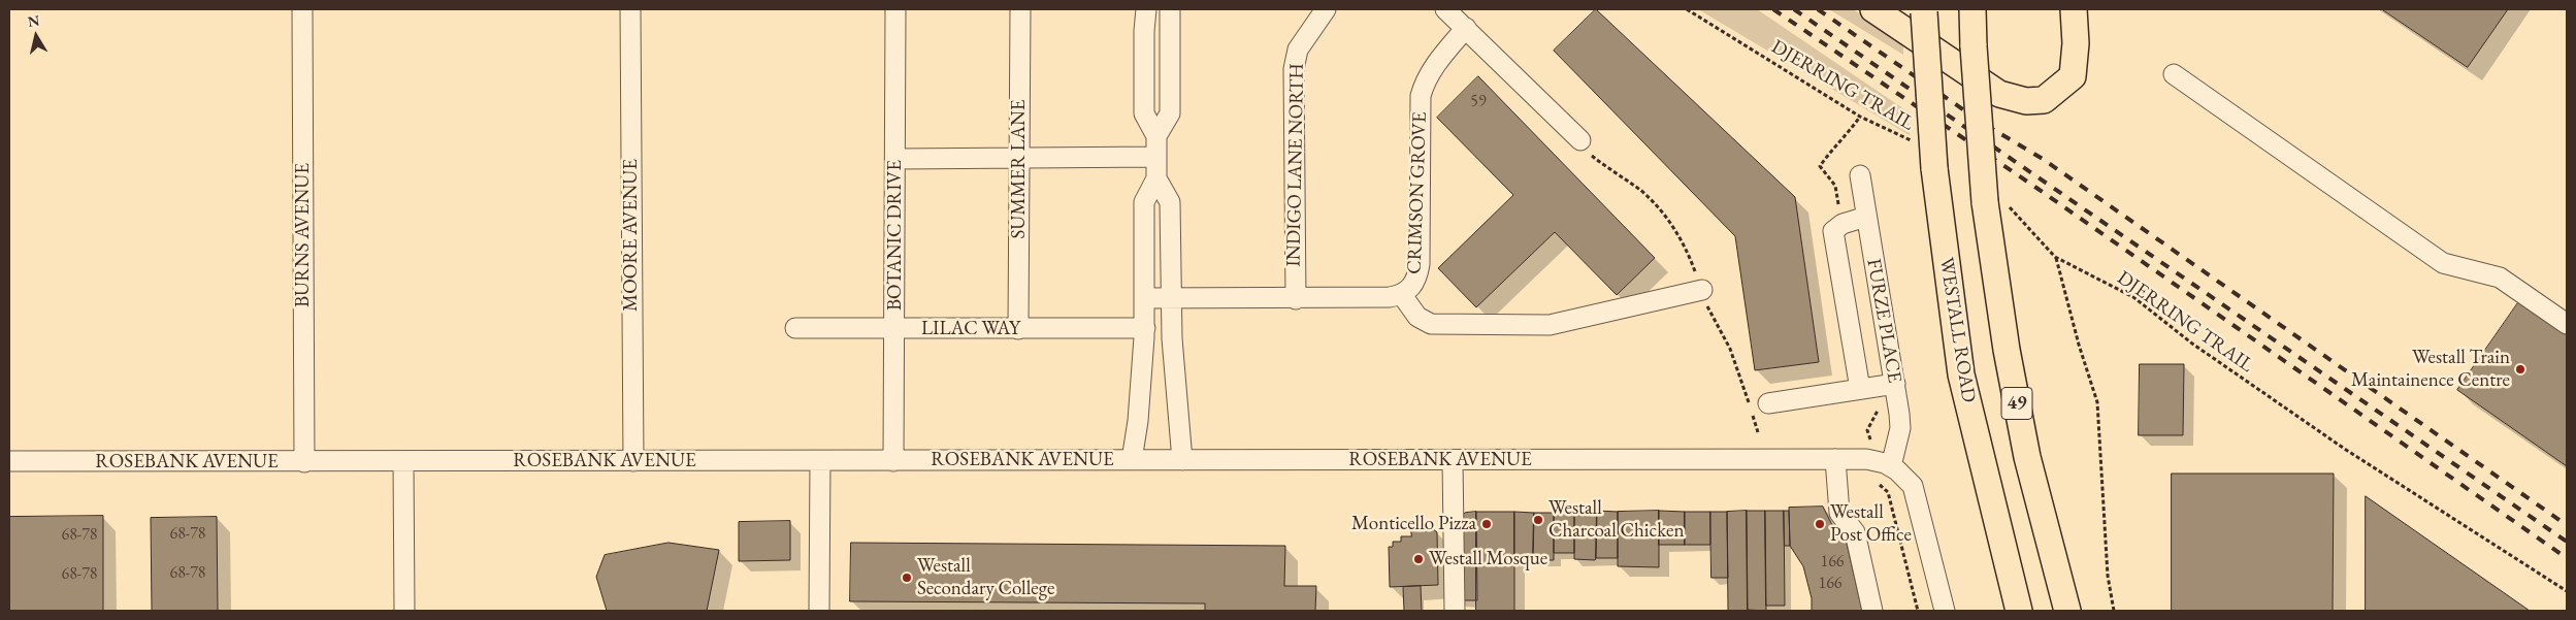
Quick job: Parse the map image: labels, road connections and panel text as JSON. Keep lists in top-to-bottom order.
{
  "streets": {
    "main road": ["WESTALL ROAD", "49"],
    "street": [
      "INDIGO LANE NORTH",
      "SUMMER LANE",
      "CRIMSON GROVE",
      "BURNS AVENUE",
      "MOORE AVENUE",
      "BOTANIC DRIVE",
      "FURZE PLACE",
      "LILAC WAY",
      "ROSEBANK AVENUE"
    ],
    "path": ["DJERRING TRAIL"]
  },
  "crossings": [
    ["DJERRING TRAIL", "49"],
    ["INDIGO LANE NORTH", "CRIMSON GROVE"],
    ["SUMMER LANE", "LILAC WAY"],
    ["BURNS AVENUE", "ROSEBANK AVENUE"],
    ["MOORE AVENUE", "ROSEBANK AVENUE"],
    ["BOTANIC DRIVE", "LILAC WAY"],
    ["BOTANIC DRIVE", "ROSEBANK AVENUE"],
    ["FURZE PLACE", "ROSEBANK AVENUE"]
  ],
  "places": [
    "Westall Train Maintainence Centre",
    "Westall Charcoal Chicken",
    "Monticello Pizza",
    "Westall Post Office",
    "Westall Mosque",
    "Westall Secondary College"
  ],
  "house_numbers": [
    "59",
    "68-78",
    "68-78",
    "166",
    "68-78",
    "68-78",
    "166"
  ],
  "north": "top"
}
